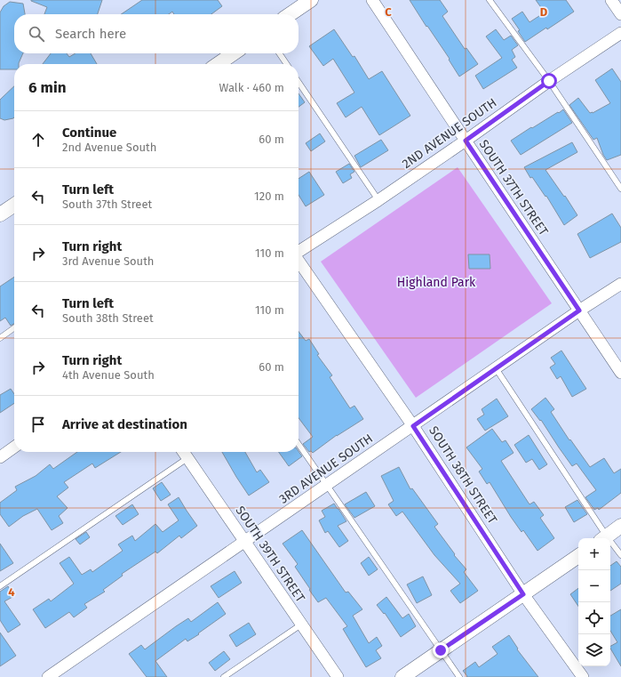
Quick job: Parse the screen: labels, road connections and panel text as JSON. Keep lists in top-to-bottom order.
{
  "streets": {
    "street": [
      "2ND AVENUE SOUTH",
      "SOUTH 37TH STREET",
      "3RD AVENUE SOUTH",
      "SOUTH 38TH STREET",
      "SOUTH 39TH STREET"
    ]
  },
  "crossings": [
    ["2ND AVENUE SOUTH", "SOUTH 37TH STREET"],
    ["SOUTH 37TH STREET", "3RD AVENUE SOUTH"],
    ["3RD AVENUE SOUTH", "SOUTH 38TH STREET"],
    ["3RD AVENUE SOUTH", "SOUTH 39TH STREET"]
  ],
  "parks": ["Highland Park"],
  "page": {
    "search": "Search here",
    "heading": ["6 min", "Walk · 460 m"],
    "list": [
      ["Continue", "2nd Avenue South", "60 m"],
      ["Turn left", "South 37th Street", "120 m"],
      ["Turn right", "3rd Avenue South", "110 m"],
      ["Turn left", "South 38th Street", "110 m"],
      ["Turn right", "4th Avenue South", "60 m"],
      "Arrive at destination"
    ],
    "map_buttons": ["+", "−"]
  },
  "grid": {
    "columns": ["C", "D"],
    "rows": ["4"]
  }
}
